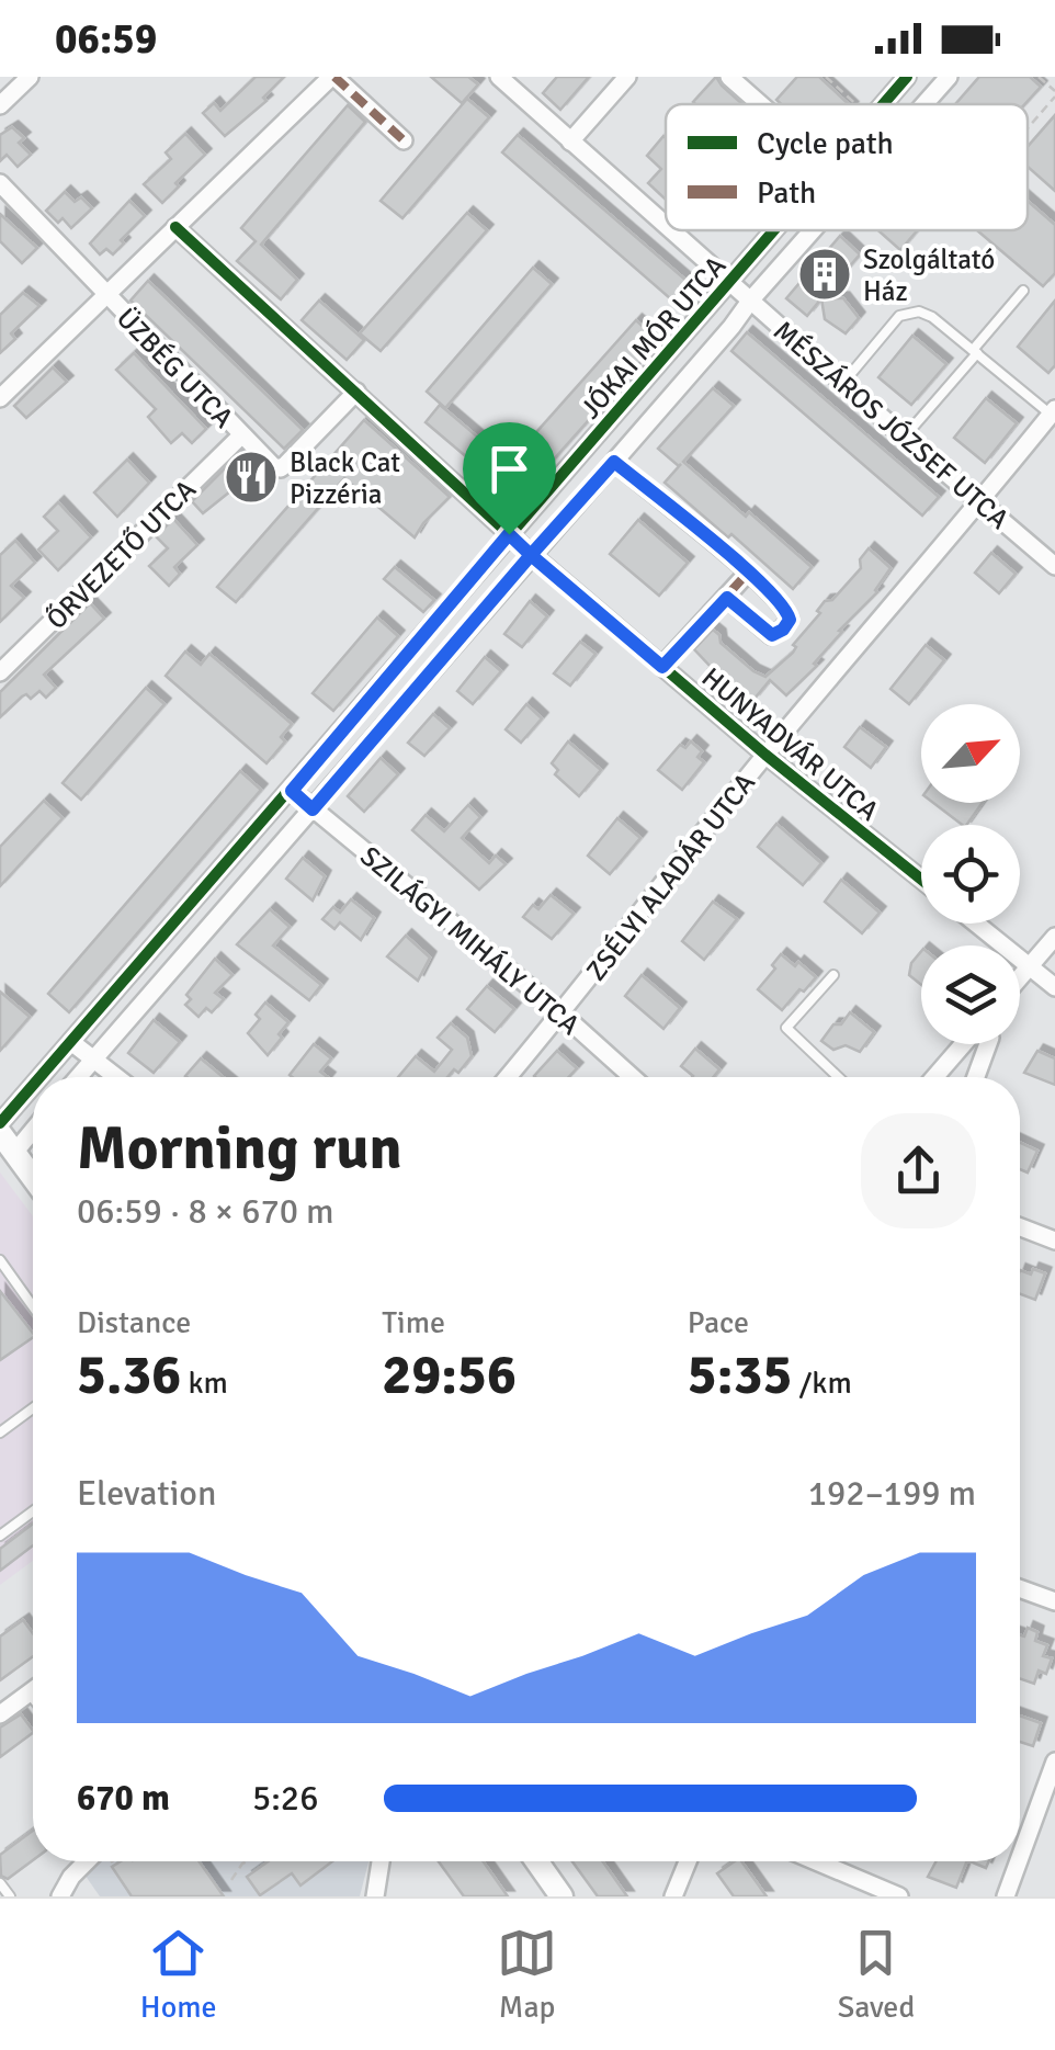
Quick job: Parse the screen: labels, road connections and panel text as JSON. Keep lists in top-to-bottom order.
{
  "streets": {
    "street": [
      "JÓKAI MÓR UTCA",
      "ÜZBÉG UTCA",
      "MÉSZÁROS JÓZSEF UTCA",
      "ŐRVEZETŐ UTCA",
      "HUNYADVÁR UTCA",
      "ZSÉLYI ALADÁR UTCA",
      "SZILÁGYI MIHÁLY UTCA"
    ]
  },
  "crossings": [
    ["JÓKAI MÓR UTCA", "MÉSZÁROS JÓZSEF UTCA"],
    ["JÓKAI MÓR UTCA", "HUNYADVÁR UTCA"],
    ["JÓKAI MÓR UTCA", "SZILÁGYI MIHÁLY UTCA"],
    ["ÜZBÉG UTCA", "ŐRVEZETŐ UTCA"],
    ["ÜZBÉG UTCA", "HUNYADVÁR UTCA"],
    ["MÉSZÁROS JÓZSEF UTCA", "ZSÉLYI ALADÁR UTCA"],
    ["HUNYADVÁR UTCA", "ZSÉLYI ALADÁR UTCA"],
    ["ZSÉLYI ALADÁR UTCA", "SZILÁGYI MIHÁLY UTCA"]
  ],
  "places": {
    "building": ["Szolgáltató Ház"],
    "restaurant": ["Black Cat Pizzéria"]
  },
  "legend": ["Cycle path", "Path"],
  "north": "top right",
  "page": {
    "status": "06:59",
    "heading": ["Morning run", "06:59 · 8 × 670 m"],
    "stats": [
      ["Distance", "5.36 km"],
      ["Time", "29:56"],
      ["Pace", "5:35 /km"]
    ],
    "chart": ["Elevation", "192–199 m"],
    "list": [
      {
        "name": "670 m",
        "note": "5:26"
      }
    ],
    "tabs": ["Home", "Map", "Saved"]
  }
}
